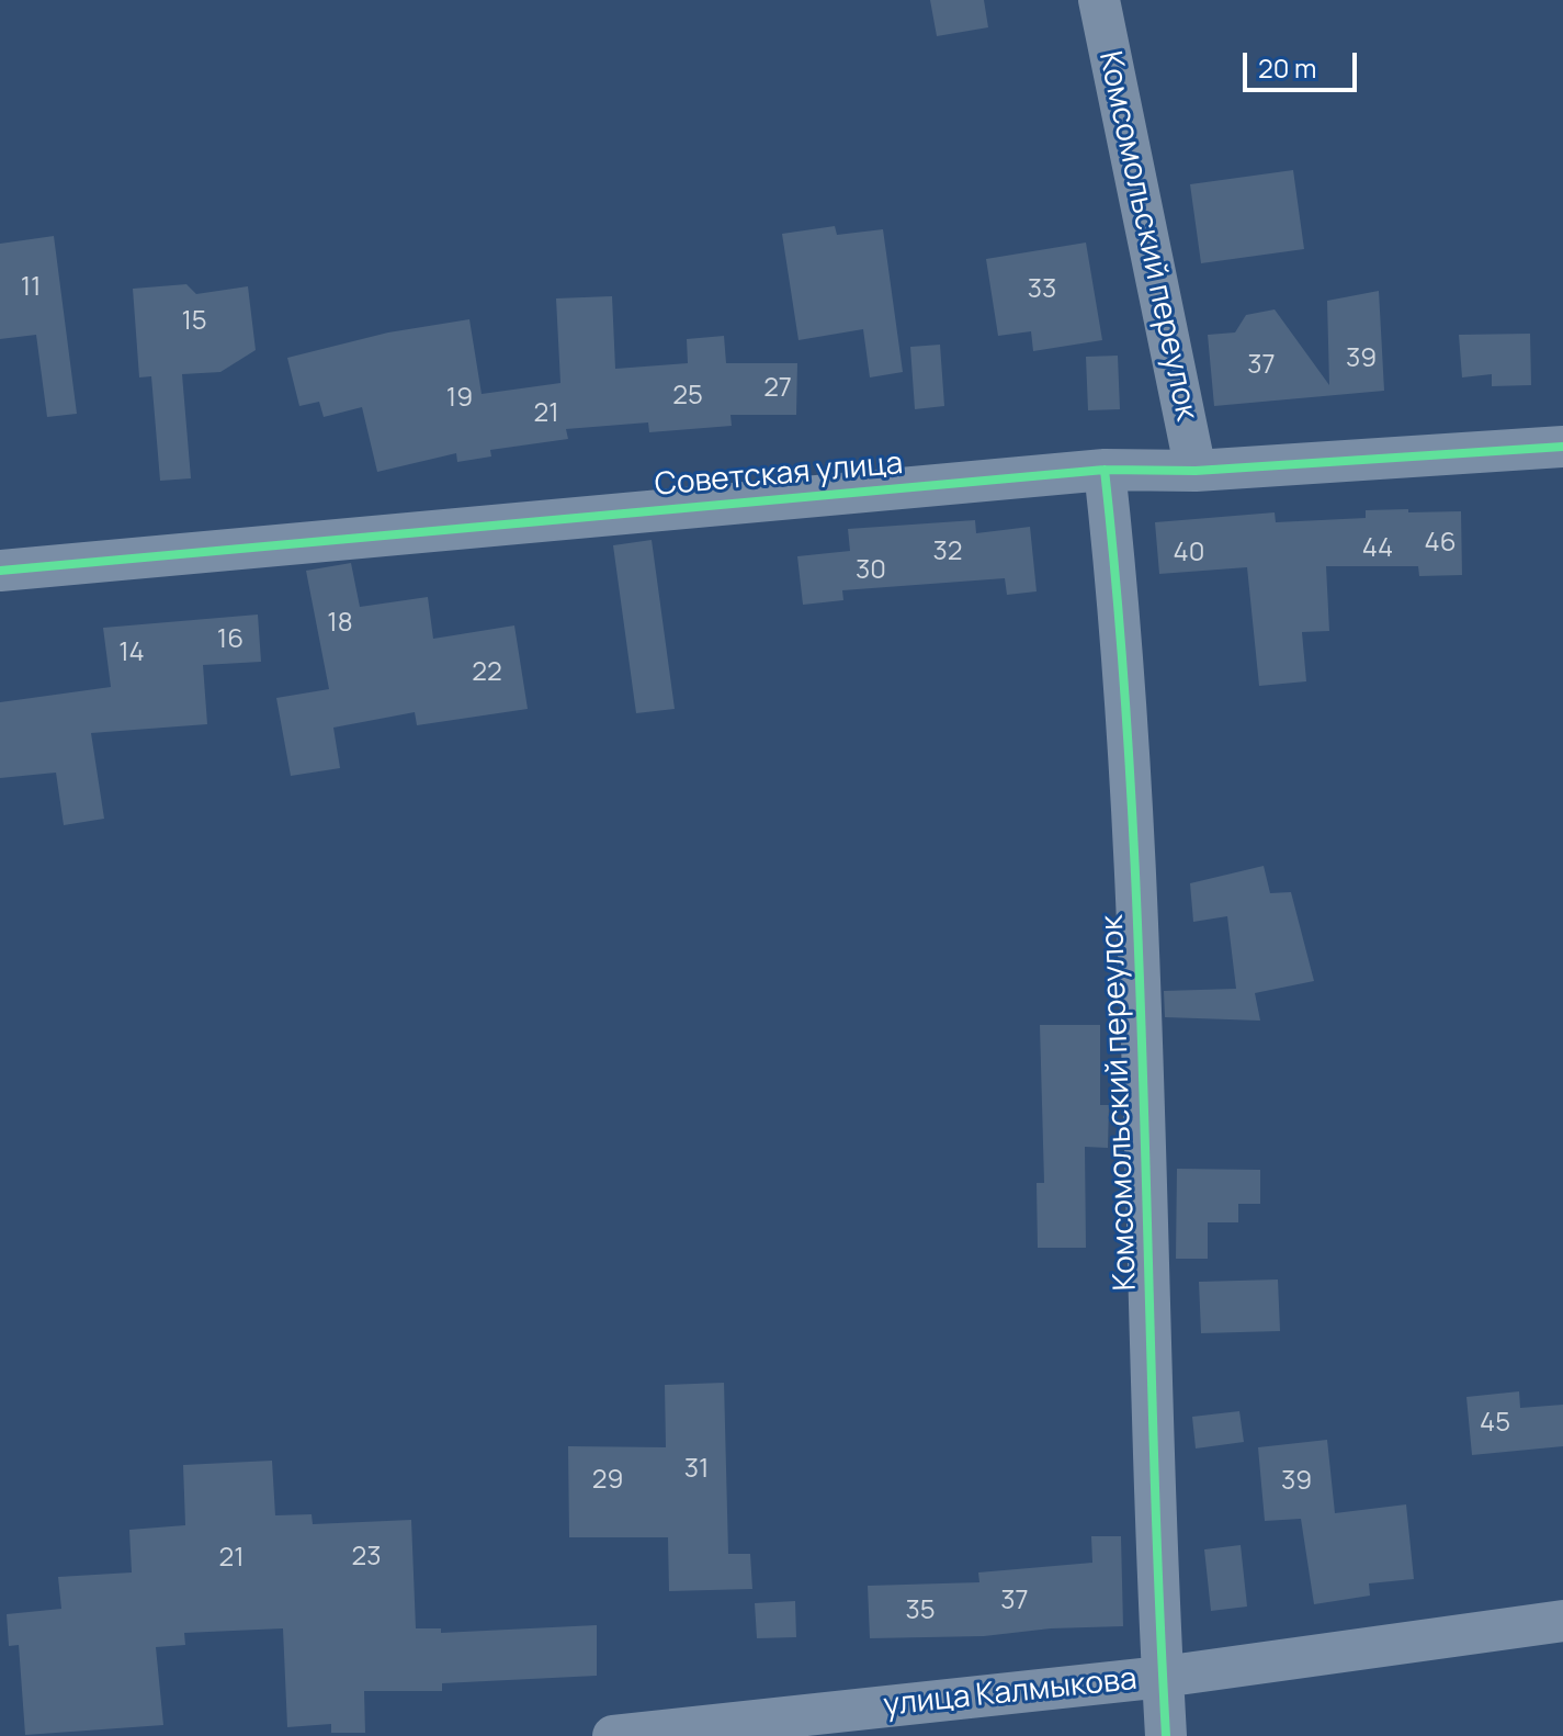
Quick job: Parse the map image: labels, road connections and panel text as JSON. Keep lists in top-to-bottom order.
{
  "streets": {
    "street": ["Комсомольский переулок", "Советская улица", "улица Калмыкова"]
  },
  "crossings": [
    ["Комсомольский переулок", "Советская улица"],
    ["Комсомольский переулок", "улица Калмыкова"]
  ],
  "house_numbers": [
    "11",
    "33",
    "15",
    "39",
    "37",
    "27",
    "25",
    "19",
    "21",
    "46",
    "44",
    "32",
    "40",
    "30",
    "18",
    "16",
    "14",
    "22",
    "45",
    "31",
    "29",
    "39",
    "23",
    "21",
    "37",
    "35"
  ],
  "scale_bar": "20 m"
}
